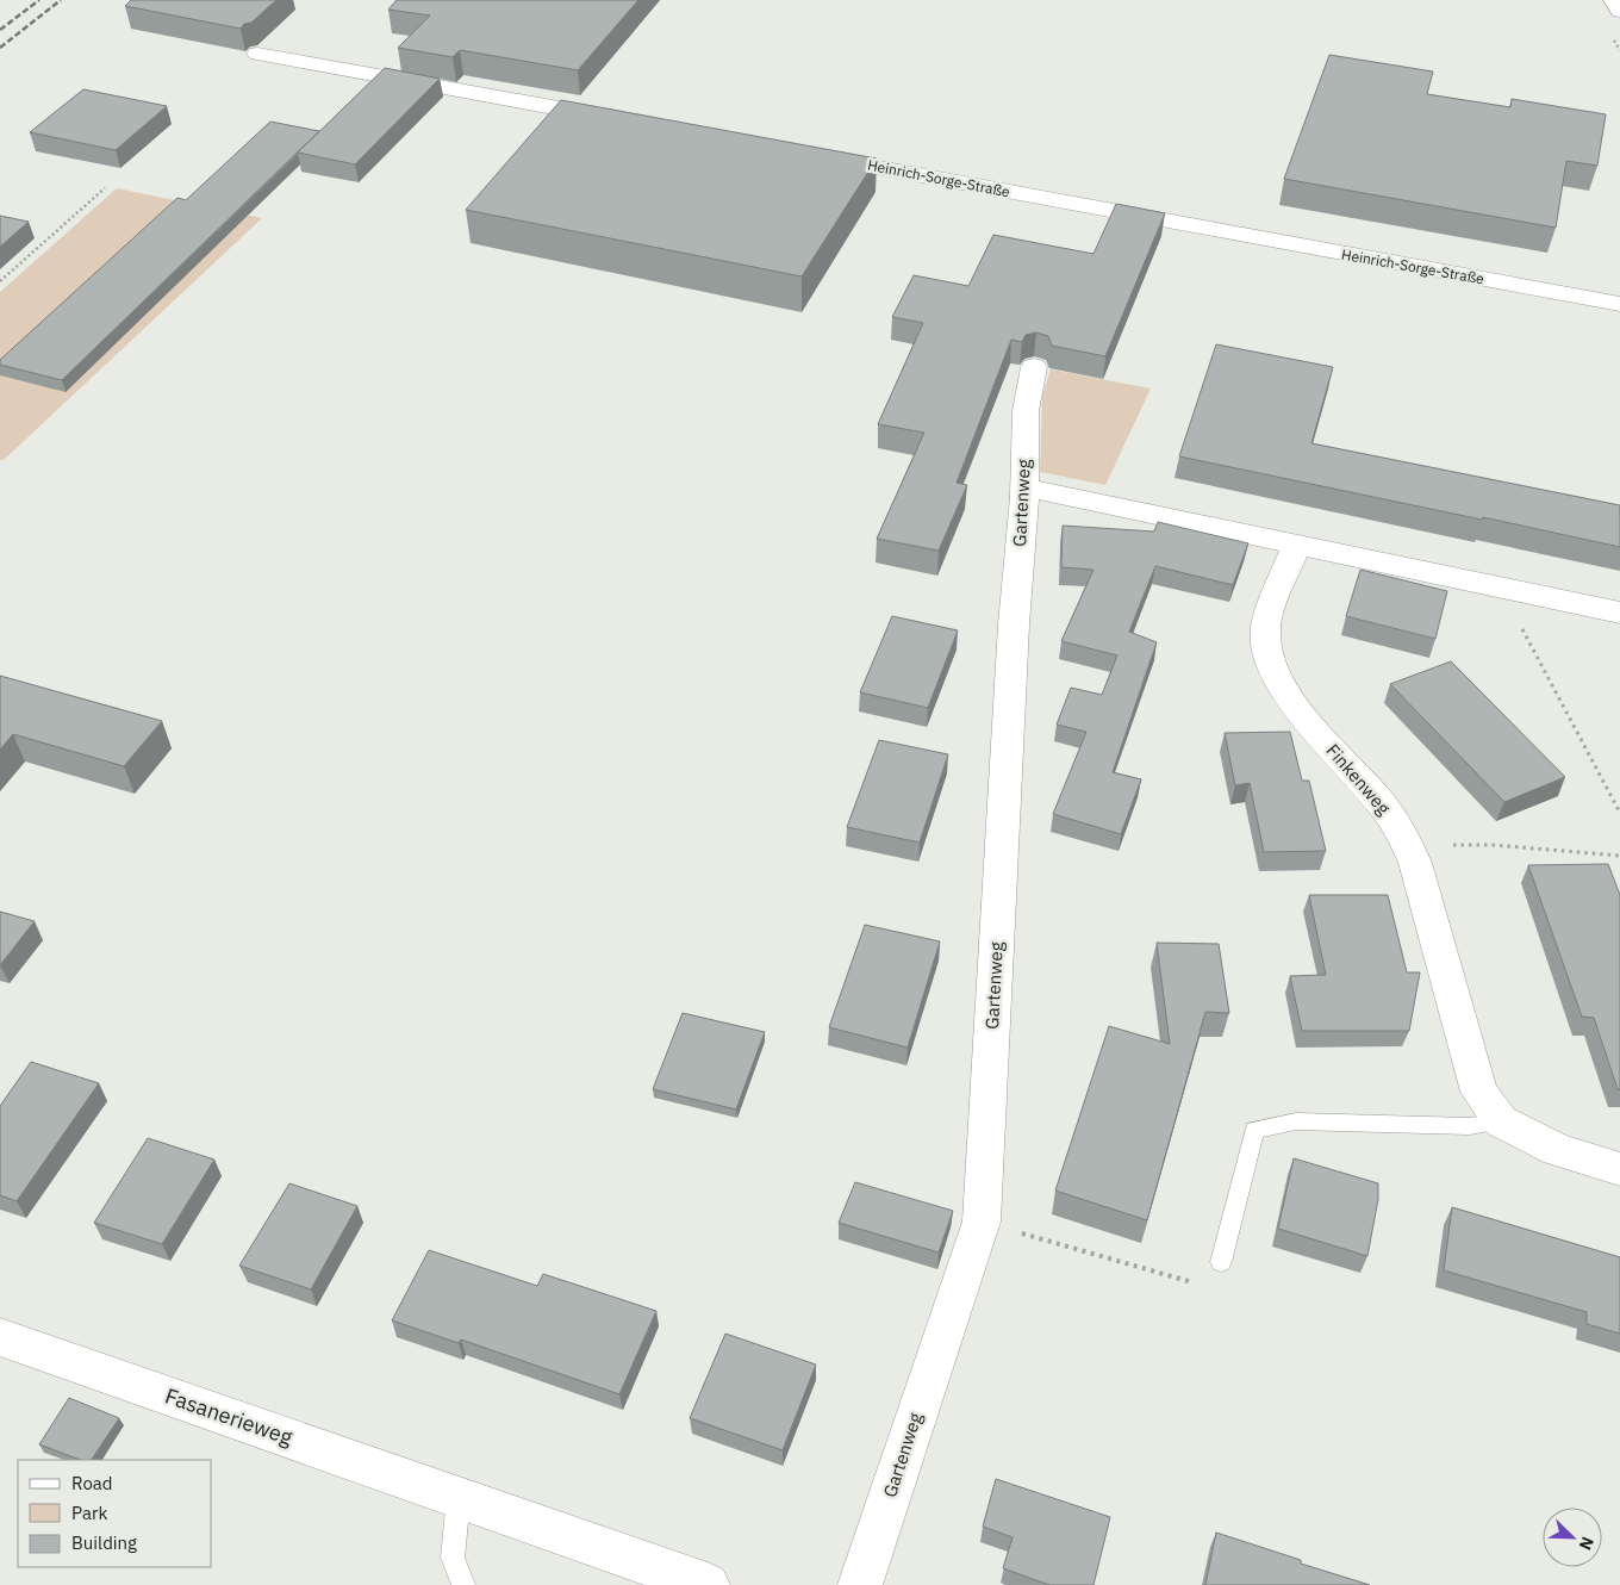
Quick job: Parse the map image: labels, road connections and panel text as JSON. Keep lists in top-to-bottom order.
{
  "streets": {
    "street": [
      "Heinrich-Sorge-Straße",
      "Gartenweg",
      "Finkenweg",
      "Fasanerieweg"
    ]
  },
  "legend": ["Road", "Park", "Building"],
  "north": "bottom right"
}
